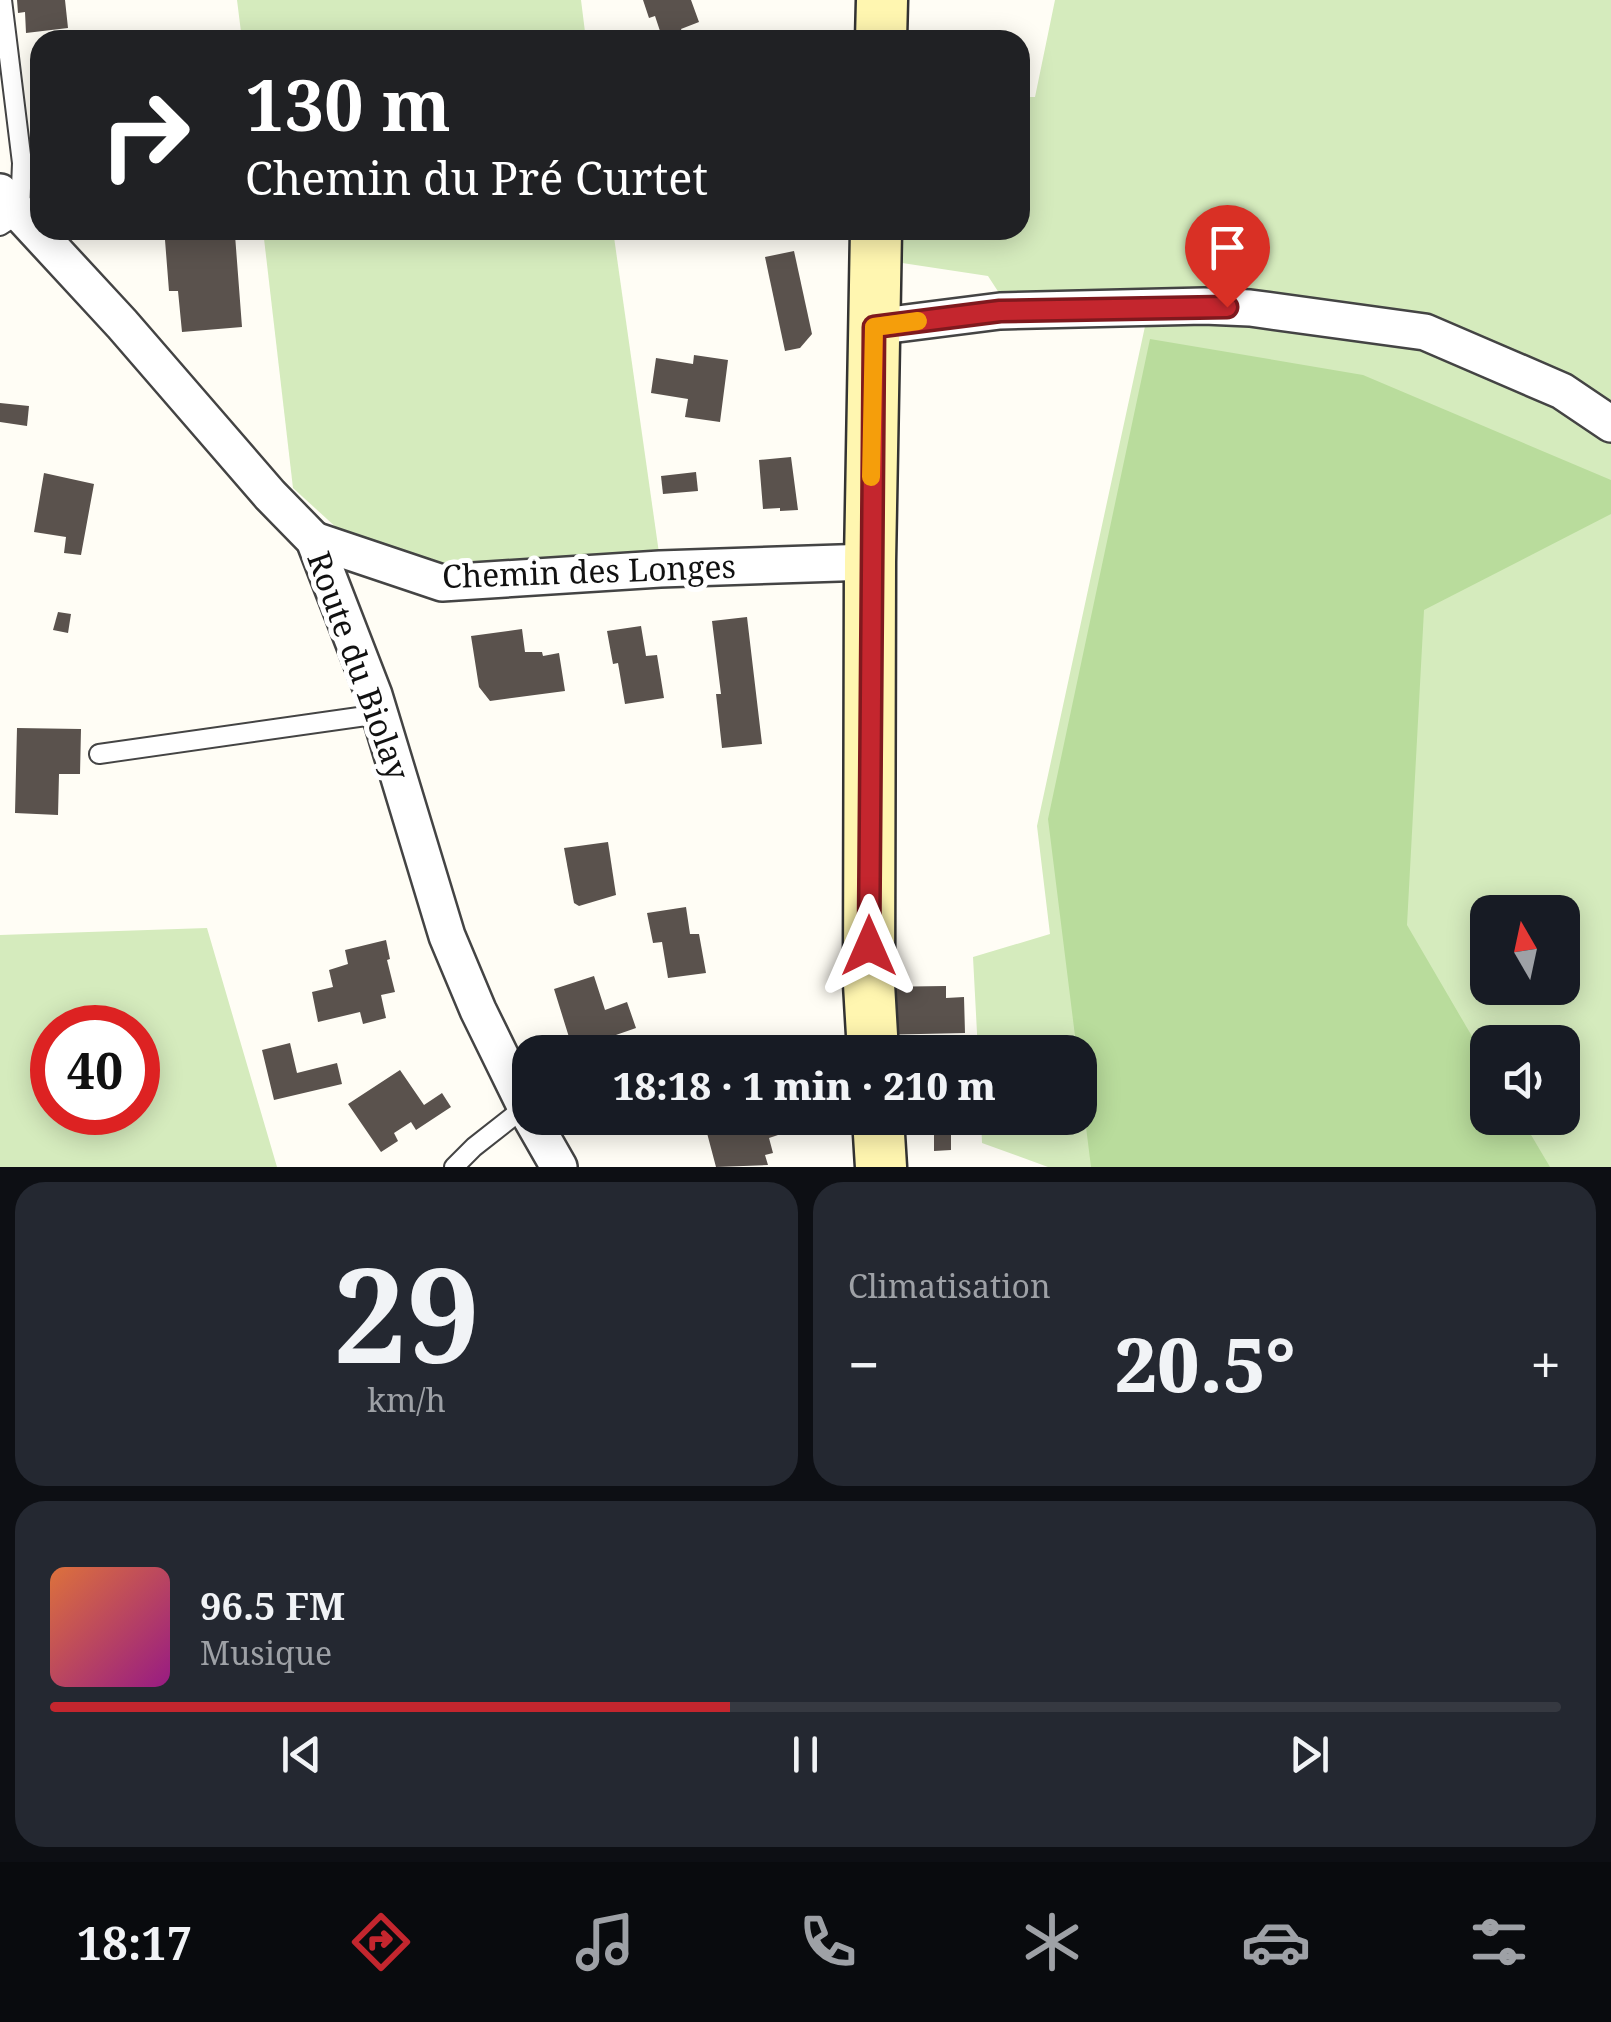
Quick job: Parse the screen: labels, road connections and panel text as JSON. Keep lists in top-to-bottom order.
{
  "streets": {
    "street": ["Chemin des Longes", "Route du Biolay"]
  },
  "crossings": [
    ["Chemin des Longes", "Route du Biolay"]
  ],
  "north": "top",
  "page": {
    "turn": ["130 m", "Chemin du Pré Curtet"],
    "limit": "40",
    "trip": "18:18 · 1 min · 210 m",
    "tile": [
      ["29", "km/h"],
      "Climatisation"
    ],
    "heat": ["−", "20.5°", "+"],
    "song": ["96.5 FM", "Musique"],
    "tabs": "18:17"
  }
}
